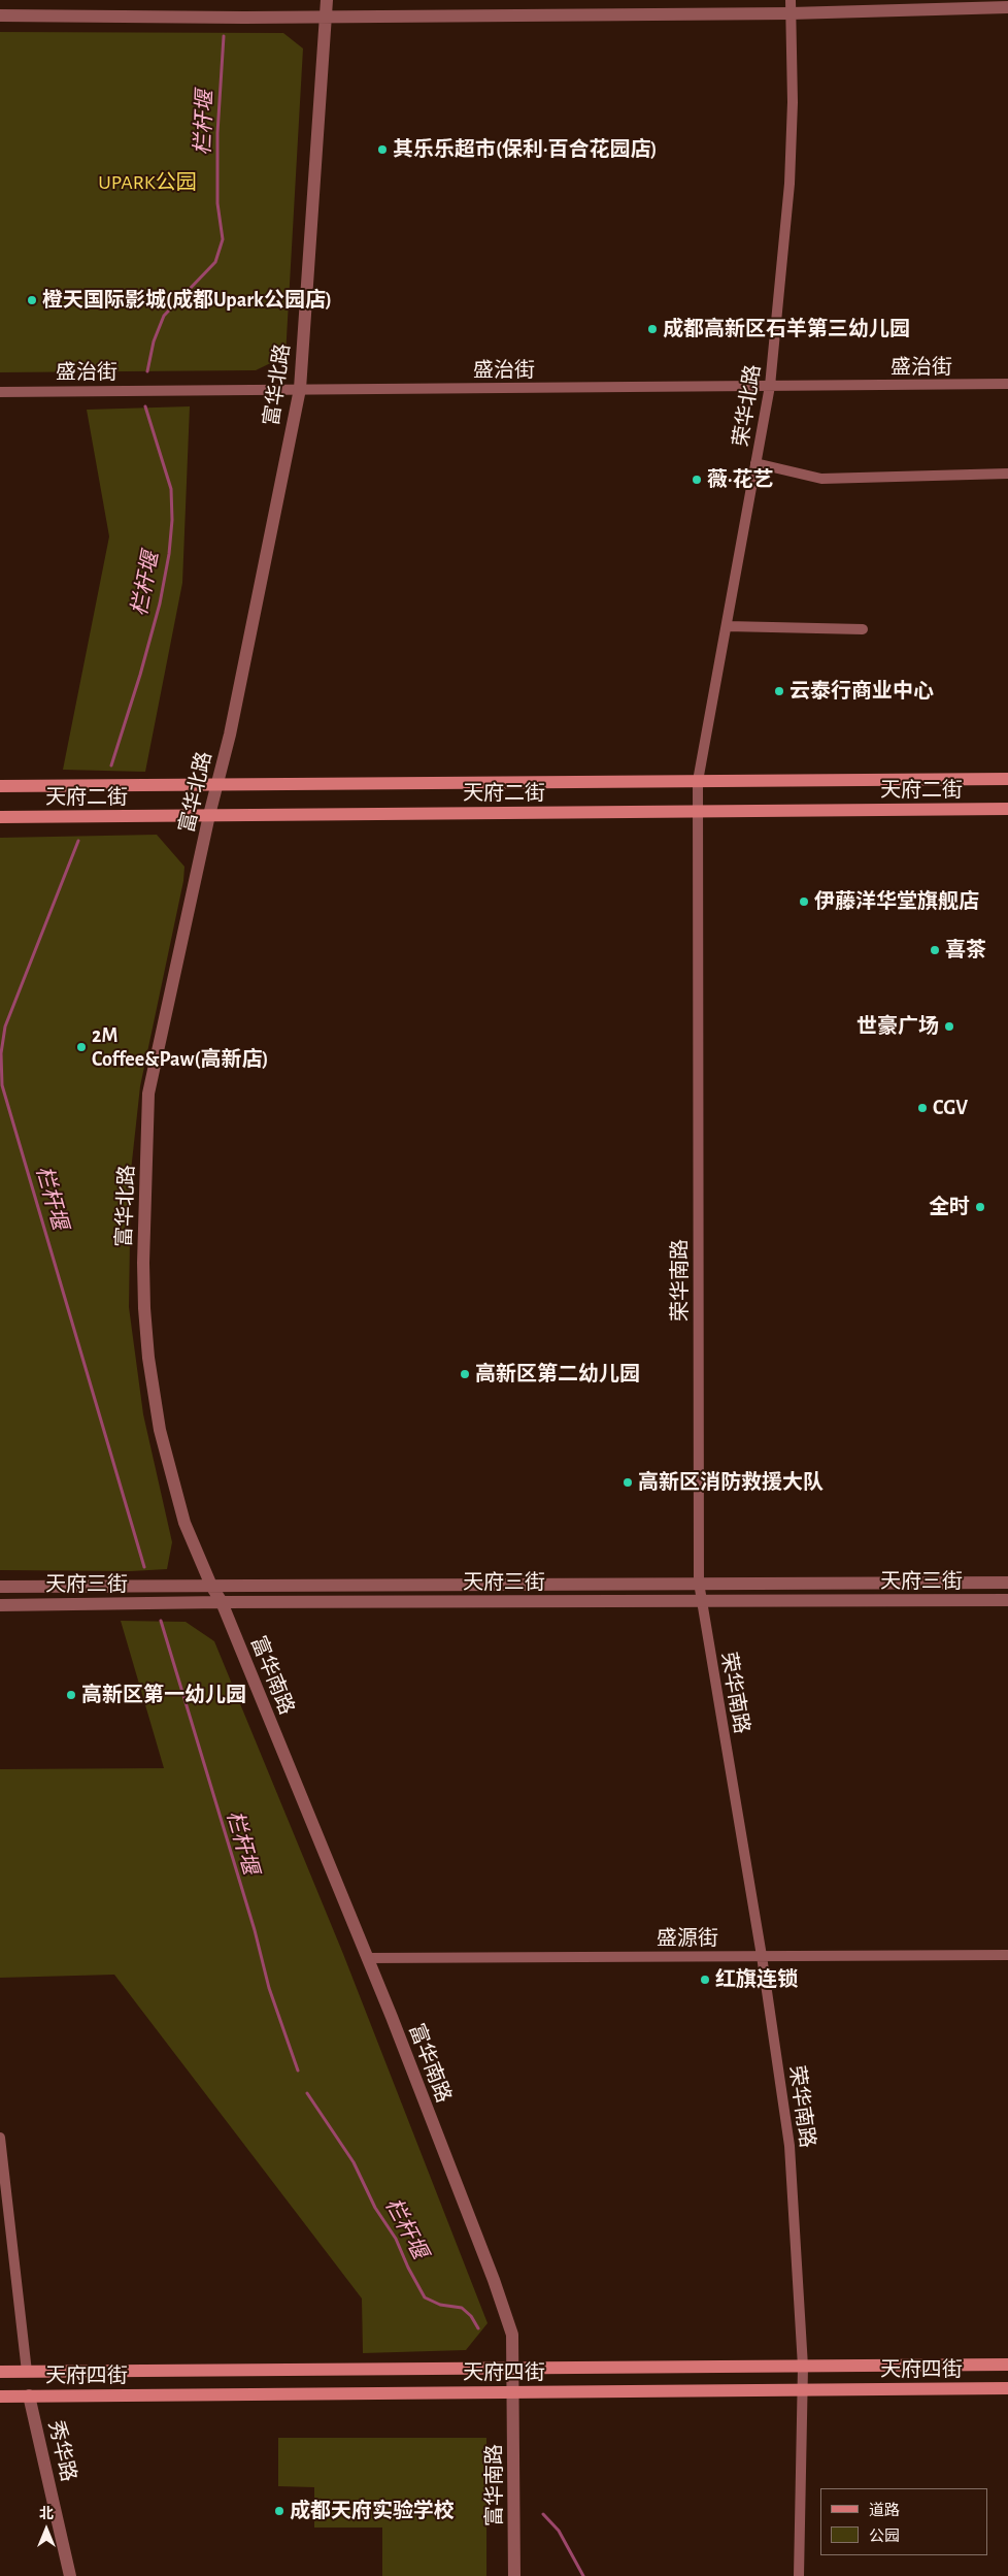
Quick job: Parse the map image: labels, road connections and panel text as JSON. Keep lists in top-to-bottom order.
{
  "streets": {
    "main road": ["天府二街", "天府四街"],
    "street": [
      "盛治街",
      "富华北路",
      "荣华北路",
      "荣华南路",
      "天府三街",
      "富华南路",
      "盛源街",
      "秀华路"
    ]
  },
  "crossings": [
    ["盛治街", "富华北路"],
    ["盛治街", "荣华北路"],
    ["富华北路", "天府二街"],
    ["富华北路", "天府三街"],
    ["富华北路", "富华南路"],
    ["荣华北路", "天府二街"],
    ["荣华北路", "荣华南路"],
    ["天府二街", "荣华南路"],
    ["荣华南路", "天府三街"],
    ["荣华南路", "盛源街"],
    ["荣华南路", "天府四街"],
    ["天府三街", "富华南路"],
    ["富华南路", "盛源街"],
    ["富华南路", "天府四街"],
    ["天府四街", "秀华路"]
  ],
  "water": ["栏杆堰"],
  "parks": ["UPARK公园"],
  "places": [
    "其乐乐超市(保利·百合花园店)",
    "橙天国际影城(成都Upark公园店)",
    "成都高新区石羊第三幼儿园",
    "薇·花艺",
    "云泰行商业中心",
    "伊藤洋华堂旗舰店",
    "喜茶",
    "世豪广场",
    "2M Coffee&Paw(高新店)",
    "CGV",
    "全时",
    "高新区第二幼儿园",
    "高新区消防救援大队",
    "高新区第一幼儿园",
    "红旗连锁",
    "成都天府实验学校"
  ],
  "legend": ["道路", "公园"],
  "north": "top"
}
